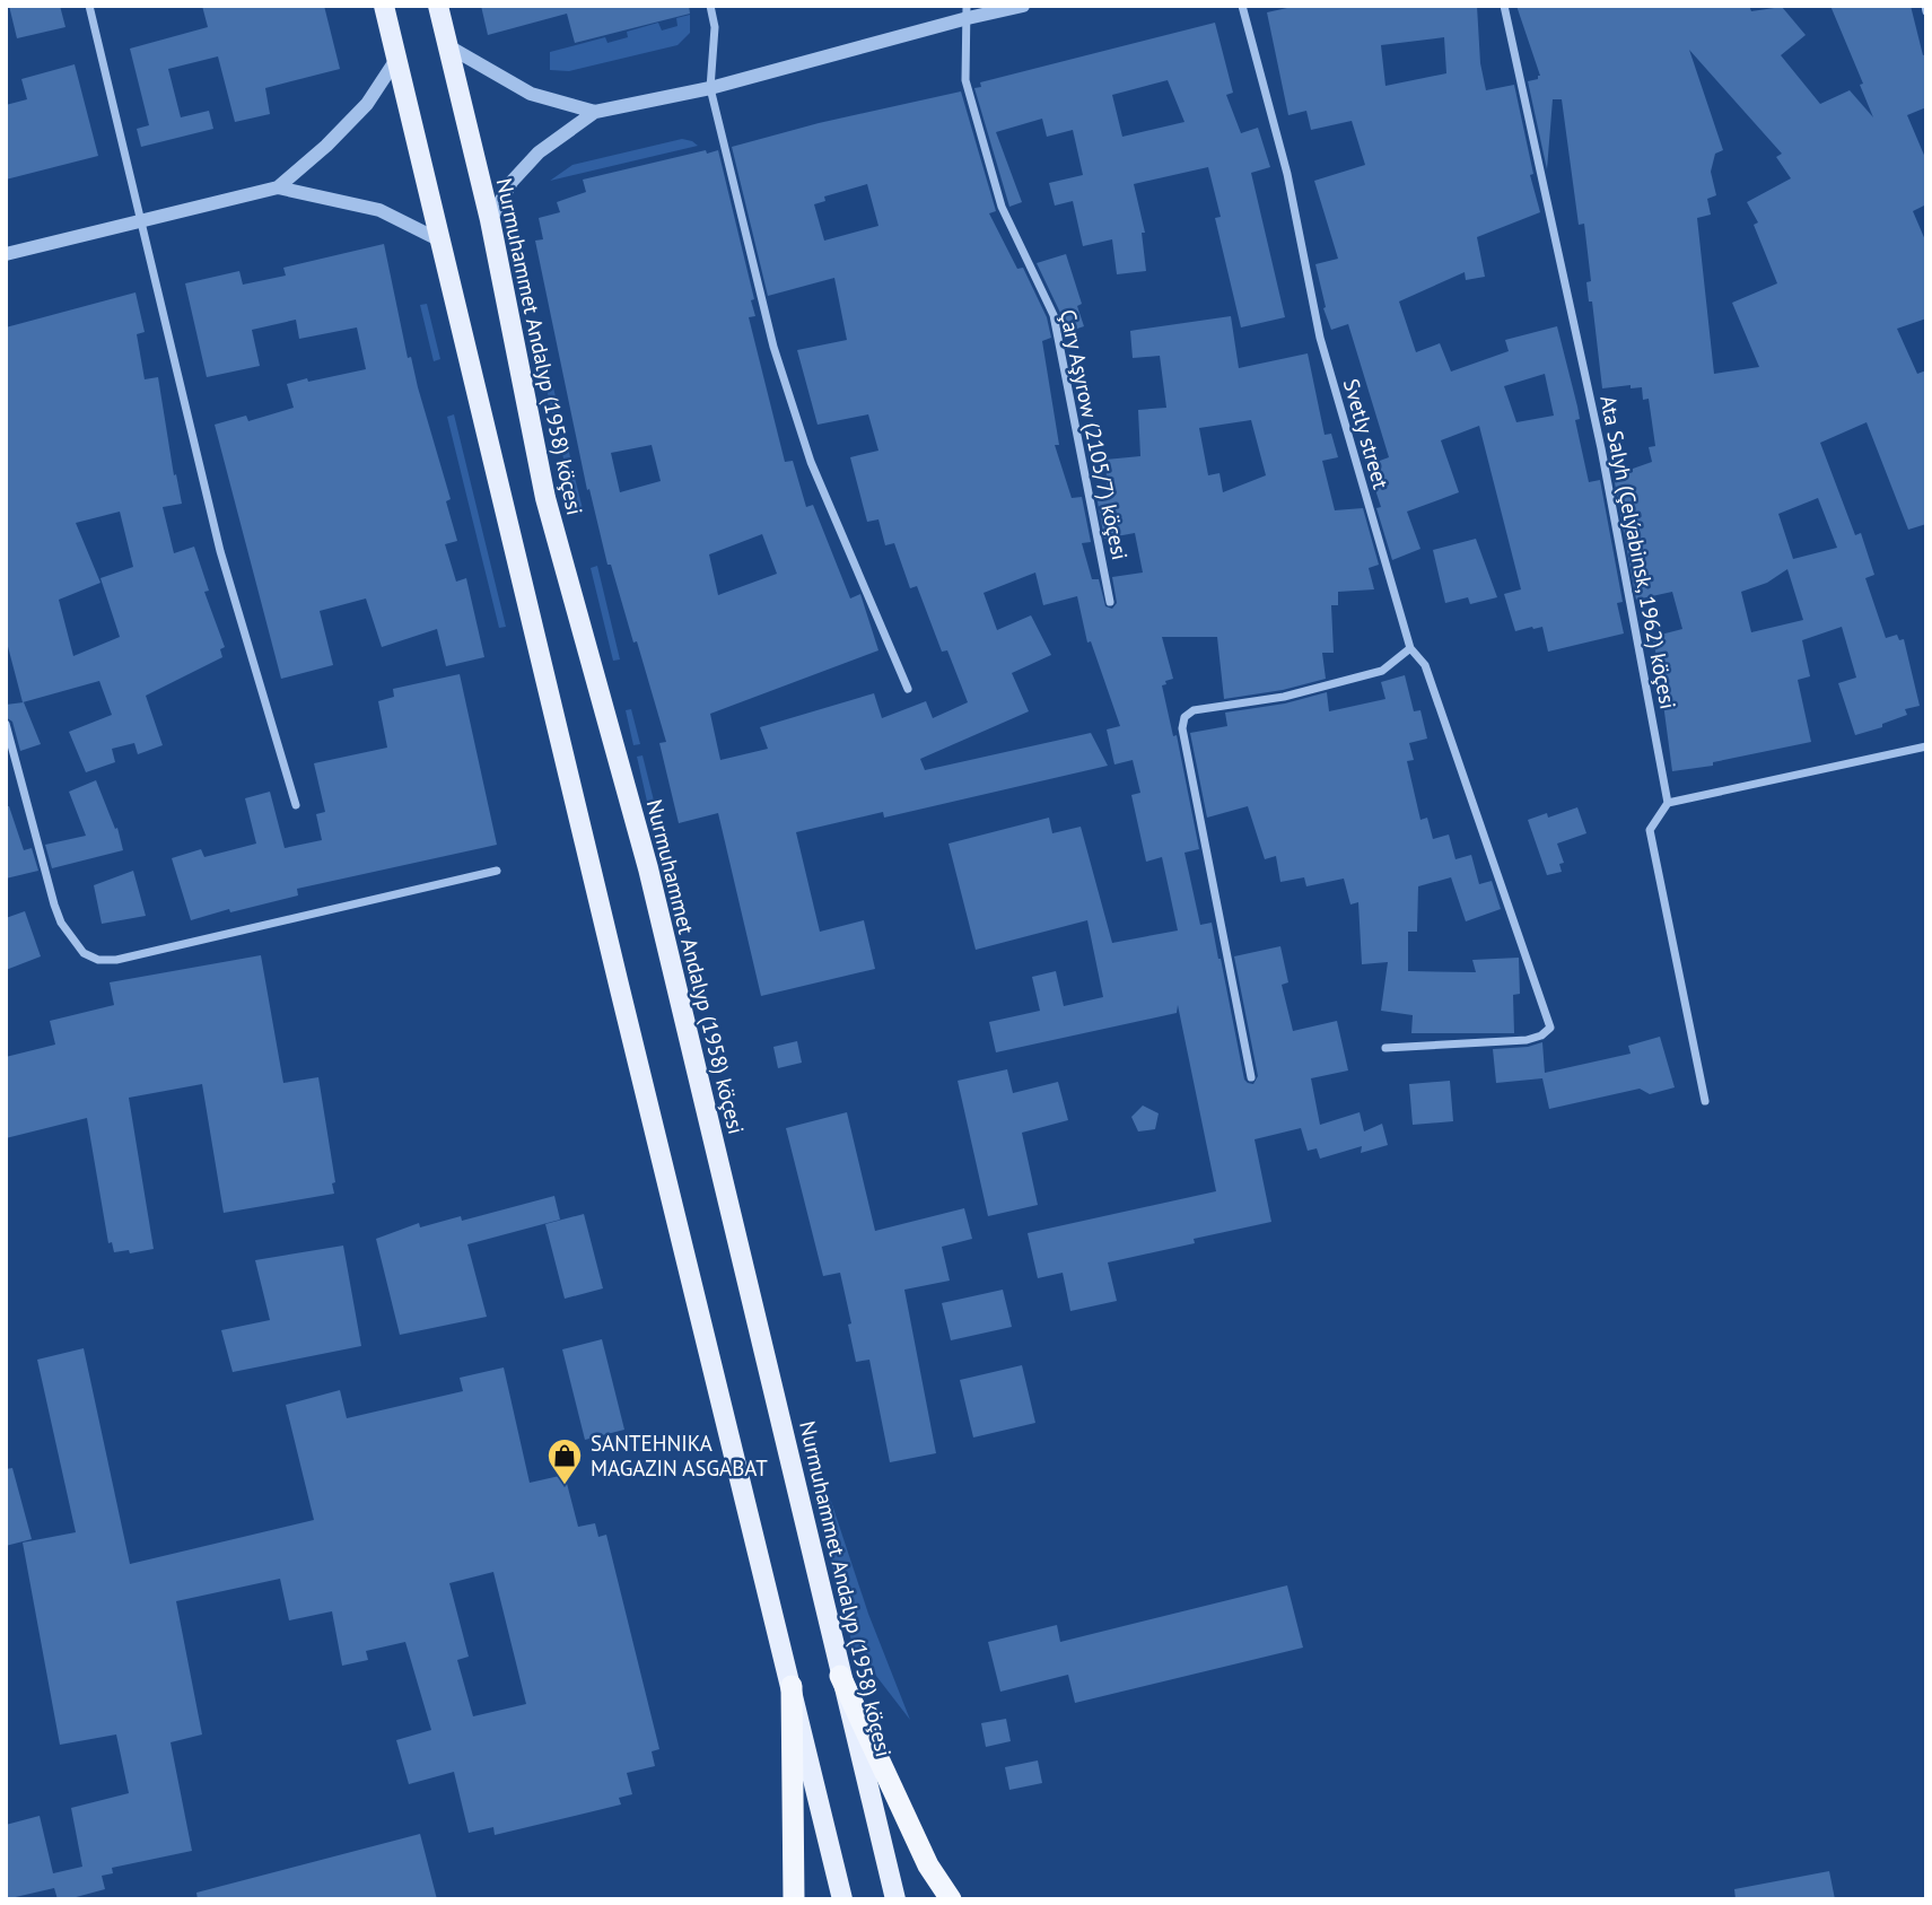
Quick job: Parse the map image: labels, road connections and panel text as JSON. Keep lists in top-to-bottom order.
{
  "streets": {
    "main road": ["Nurmuhammet Andalyp (1958) köçesi"],
    "street": ["Svetly street", "Çary Aşyrow (2105/7) köçesi", "Ata Salyh (Çelýabinsk, 1962) köçesi"]
  },
  "places": {
    "shop": ["SANTEHNIKA MAGAZIN ASGABAT"]
  }
}
